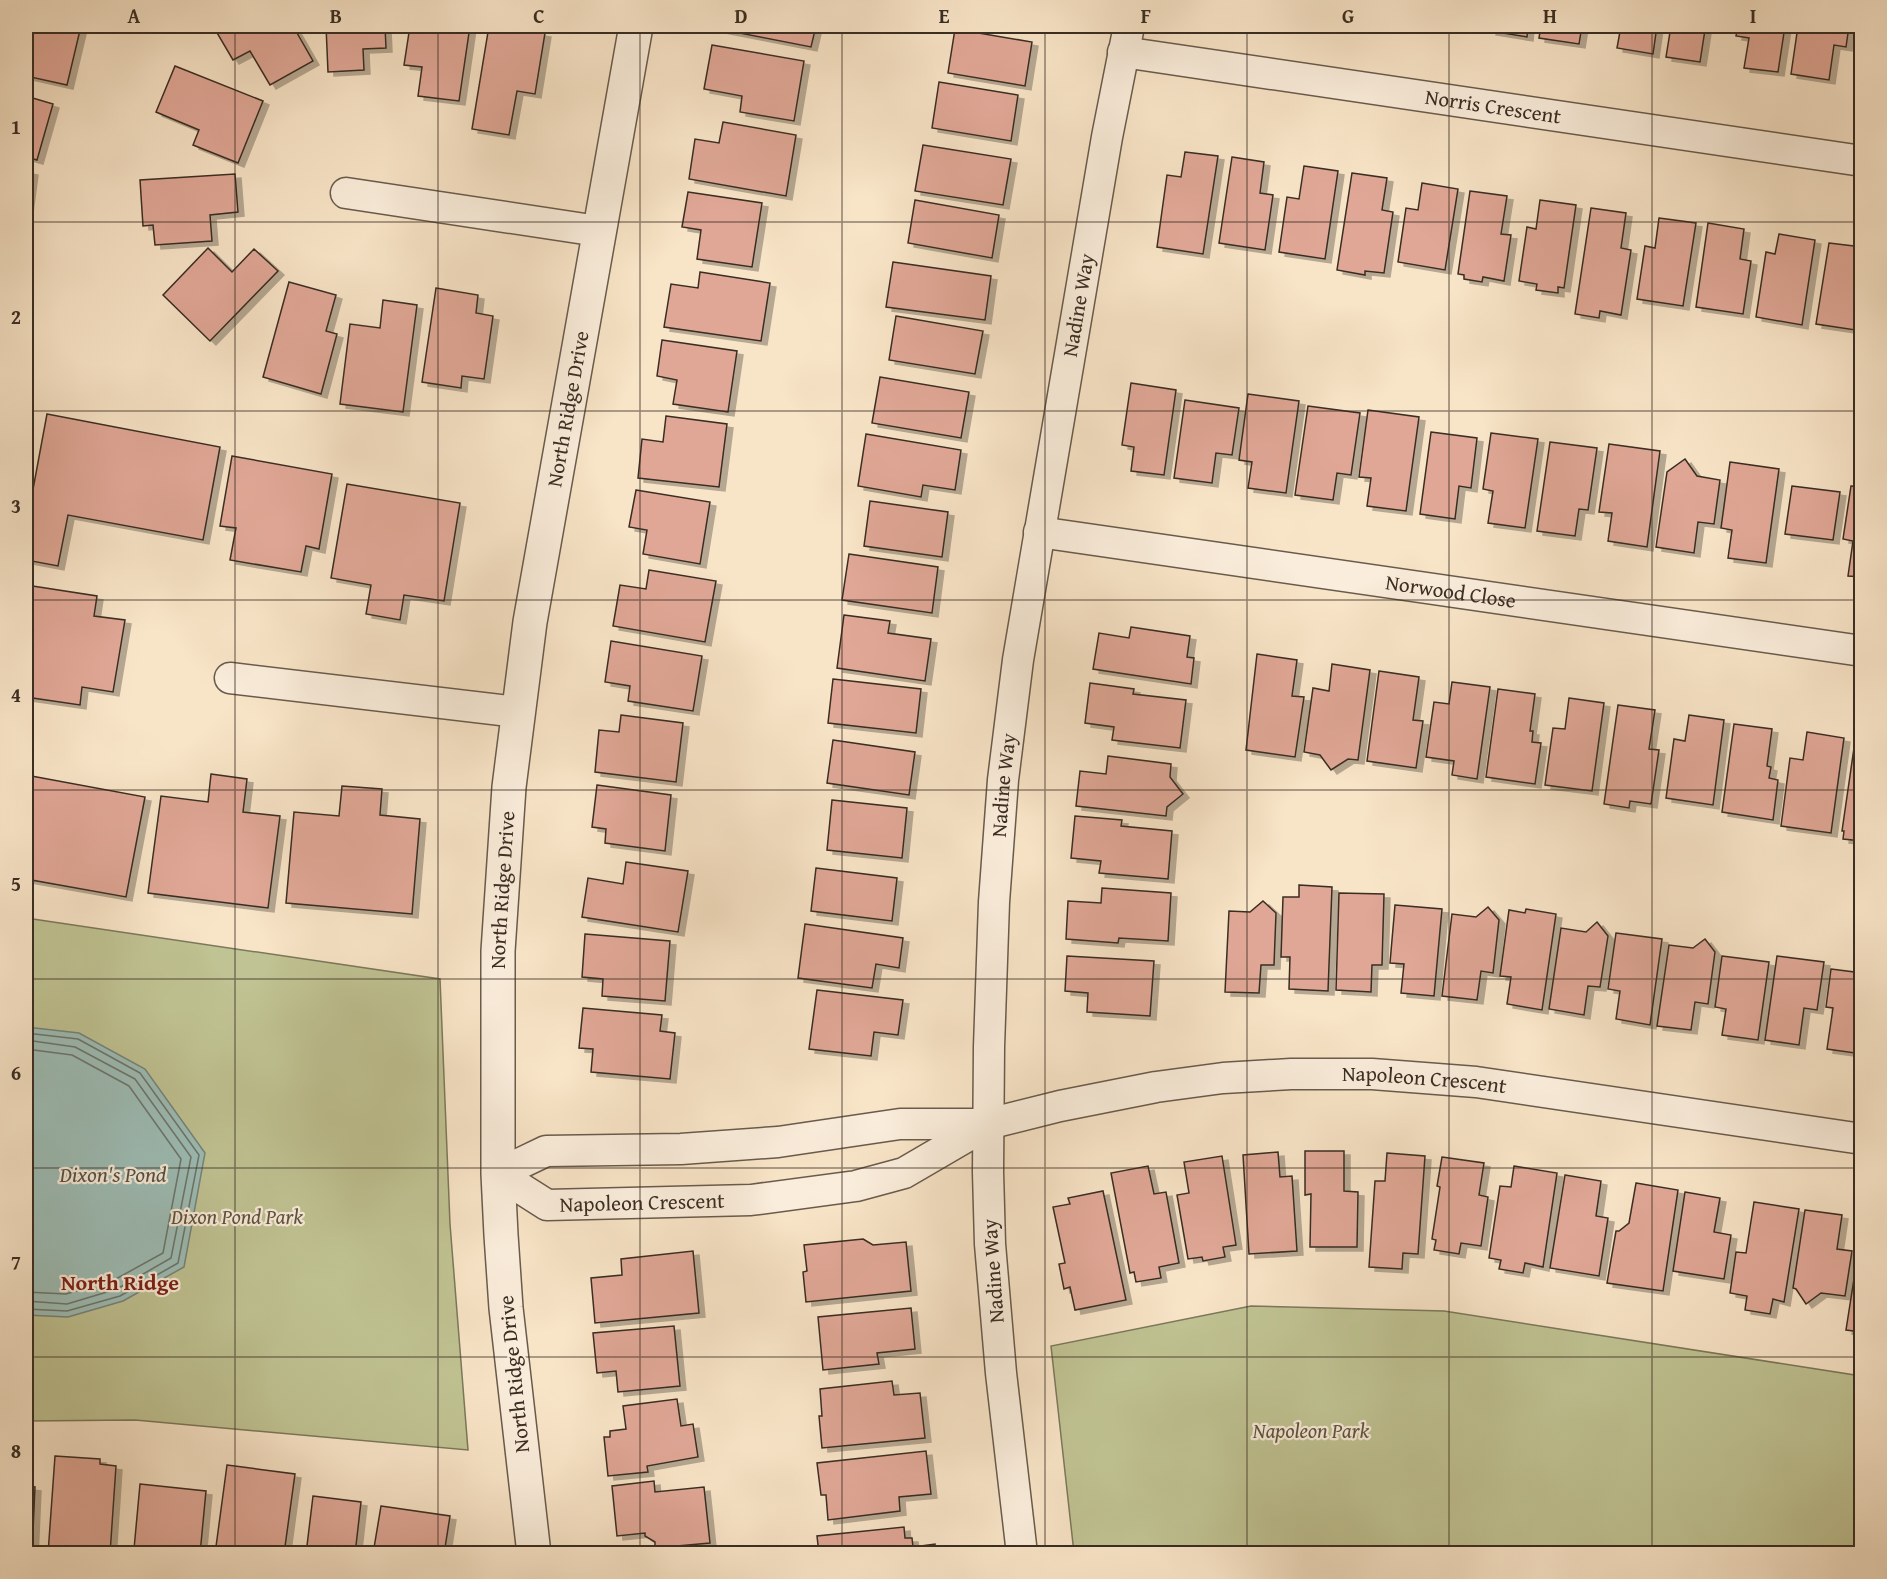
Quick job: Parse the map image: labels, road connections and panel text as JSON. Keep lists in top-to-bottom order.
{
  "streets": {
    "street": [
      "Norris Crescent",
      "Nadine Way",
      "North Ridge Drive",
      "Norwood Close",
      "Napoleon Crescent"
    ]
  },
  "crossings": [
    ["Norris Crescent", "Nadine Way"],
    ["Nadine Way", "Norwood Close"],
    ["Nadine Way", "Napoleon Crescent"],
    ["North Ridge Drive", "Napoleon Crescent"]
  ],
  "districts": ["North Ridge"],
  "water": ["Dixon's Pond"],
  "parks": ["Dixon Pond Park", "Napoleon Park"],
  "grid": {
    "columns": [
      "A",
      "B",
      "C",
      "D",
      "E",
      "F",
      "G",
      "H",
      "I"
    ],
    "rows": [
      "1",
      "2",
      "3",
      "4",
      "5",
      "6",
      "7",
      "8"
    ]
  }
}
